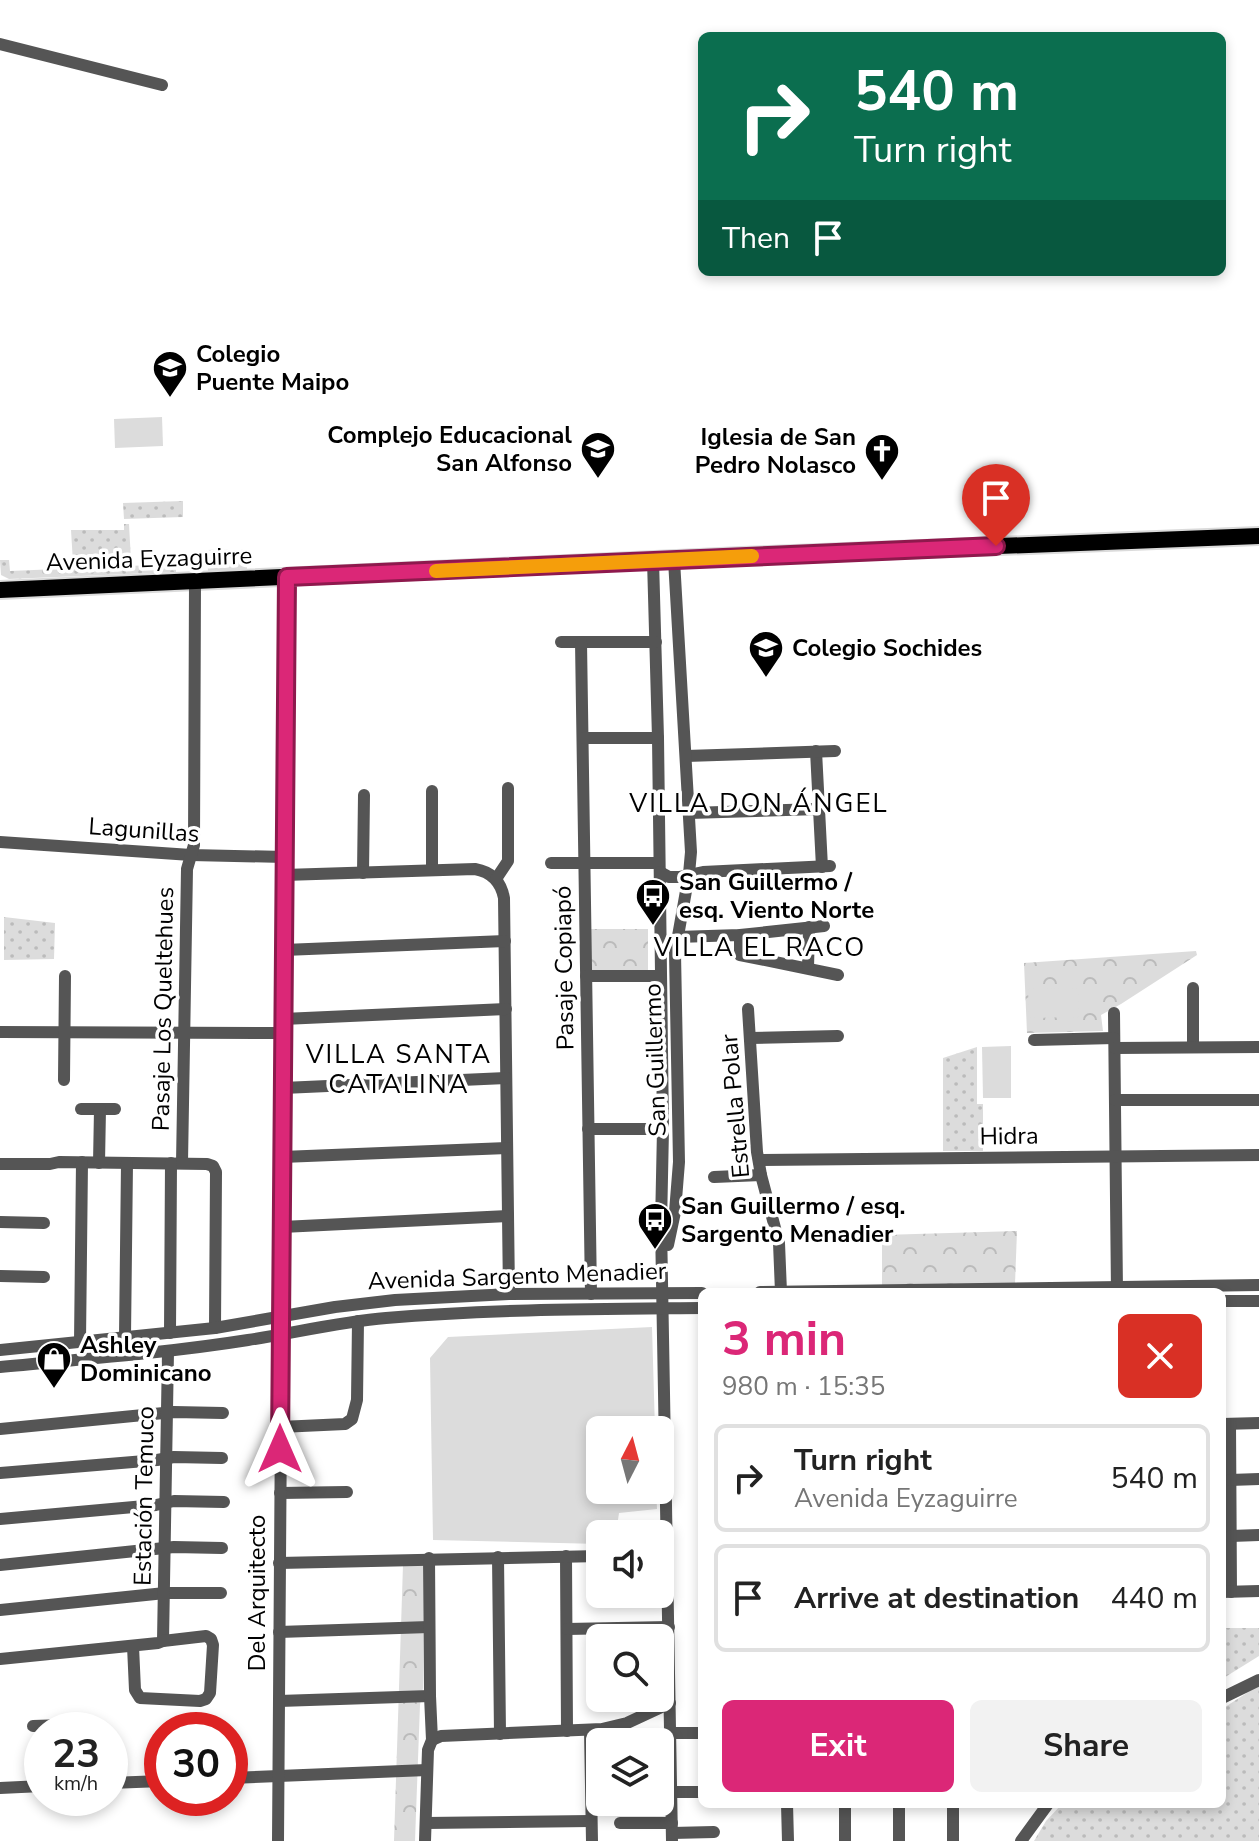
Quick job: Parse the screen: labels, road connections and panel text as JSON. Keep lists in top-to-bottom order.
{
  "streets": {
    "main road": ["Avenida Eyzaguirre"],
    "street": [
      "Lagunillas",
      "Pasaje Copiapó",
      "Pasaje Los Queltehues",
      "San Guillermo",
      "Estrella Polar",
      "Hidra",
      "Avenida Sargento Menadier",
      "Estación Temuco",
      "Del Arquitecto"
    ]
  },
  "crossings": [
    ["Avenida Eyzaguirre", "Pasaje Los Queltehues"],
    ["Avenida Eyzaguirre", "San Guillermo"],
    ["Avenida Eyzaguirre", "Del Arquitecto"],
    ["Lagunillas", "Pasaje Los Queltehues"],
    ["Lagunillas", "Del Arquitecto"],
    ["Pasaje Copiapó", "Avenida Sargento Menadier"],
    ["Pasaje Los Queltehues", "Avenida Sargento Menadier"],
    ["San Guillermo", "Avenida Sargento Menadier"],
    ["Estrella Polar", "Hidra"],
    ["Avenida Sargento Menadier", "Estación Temuco"],
    ["Avenida Sargento Menadier", "Del Arquitecto"]
  ],
  "districts": ["VILLA DON ÁNGEL", "VILLA EL RACO", "VILLA SANTA CATALINA"],
  "places": {
    "school or university": ["Colegio Puente Maipo", "Complejo Educacional San Alfonso", "Colegio Sochides"],
    "church": ["Iglesia de San Pedro Nolasco"],
    "bus stop": ["San Guillermo / esq. Viento Norte", "San Guillermo / esq. Sargento Menadier"],
    "shop": ["Ashley Dominicano"]
  },
  "north": "top",
  "page": {
    "turn": ["540 m", "Turn right"],
    "then": "Then",
    "heading": ["3 min", "980 m · 15:35"],
    "list": [
      {
        "name": "Turn right",
        "note": "Avenida Eyzaguirre",
        "value": "540 m"
      },
      {
        "name": "Arrive at destination",
        "value": "440 m"
      }
    ],
    "buttons": ["Exit", "Share"],
    "speed": "23 km/h",
    "limit": "30"
  }
}
